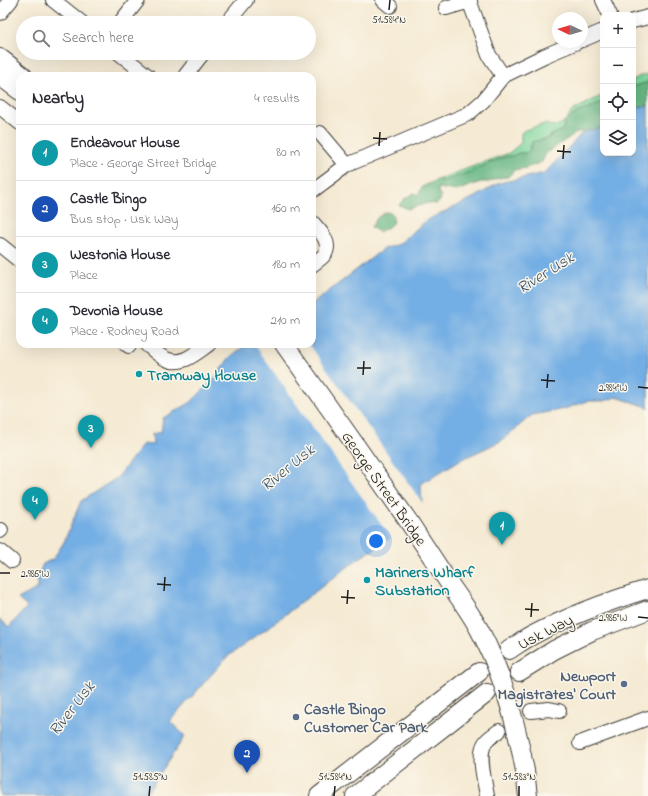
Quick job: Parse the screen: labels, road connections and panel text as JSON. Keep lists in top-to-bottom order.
{
  "streets": {
    "main road": ["George Street Bridge", "Usk Way"]
  },
  "water": ["River Usk"],
  "places": [
    "Tramway House",
    "Mariners Wharf Substation",
    "Newport Magistrates' Court",
    "Castle Bingo Customer Car Park"
  ],
  "north": "left",
  "page": {
    "map_buttons": ["+", "−"],
    "search": "Search here",
    "heading": ["Nearby", "4 results"],
    "list": [
      {
        "mark": "1",
        "name": "Endeavour House",
        "note": "Place · George Street Bridge",
        "value": "80 m"
      },
      {
        "mark": "2",
        "name": "Castle Bingo",
        "note": "Bus stop · Usk Way",
        "value": "160 m"
      },
      {
        "mark": "3",
        "name": "Westonia House",
        "note": "Place",
        "value": "180 m"
      },
      {
        "mark": "4",
        "name": "Devonia House",
        "note": "Place · Rodney Road",
        "value": "210 m"
      }
    ],
    "pins": [
      "3",
      "4",
      "1",
      "2"
    ]
  },
  "coordinates": [
    "51.584°N",
    "2.984°W",
    "2.986°W",
    "51.585°N",
    "51.583°N"
  ]
}
